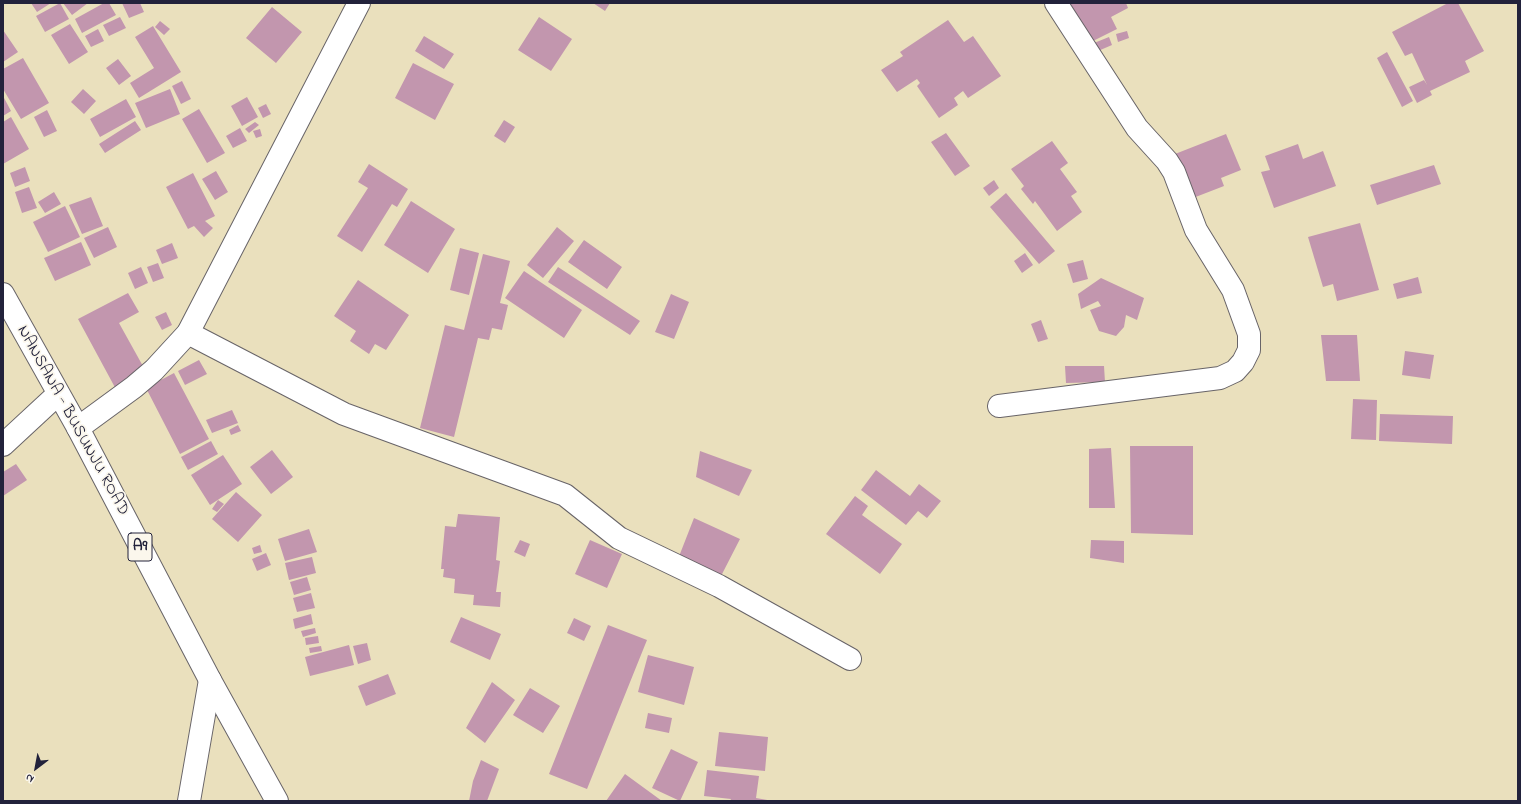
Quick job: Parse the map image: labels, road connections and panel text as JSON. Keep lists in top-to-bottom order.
{
  "streets": {
    "street": ["NANSANA - BUSUNJU ROAD", "A9"]
  },
  "north": "bottom left"
}
